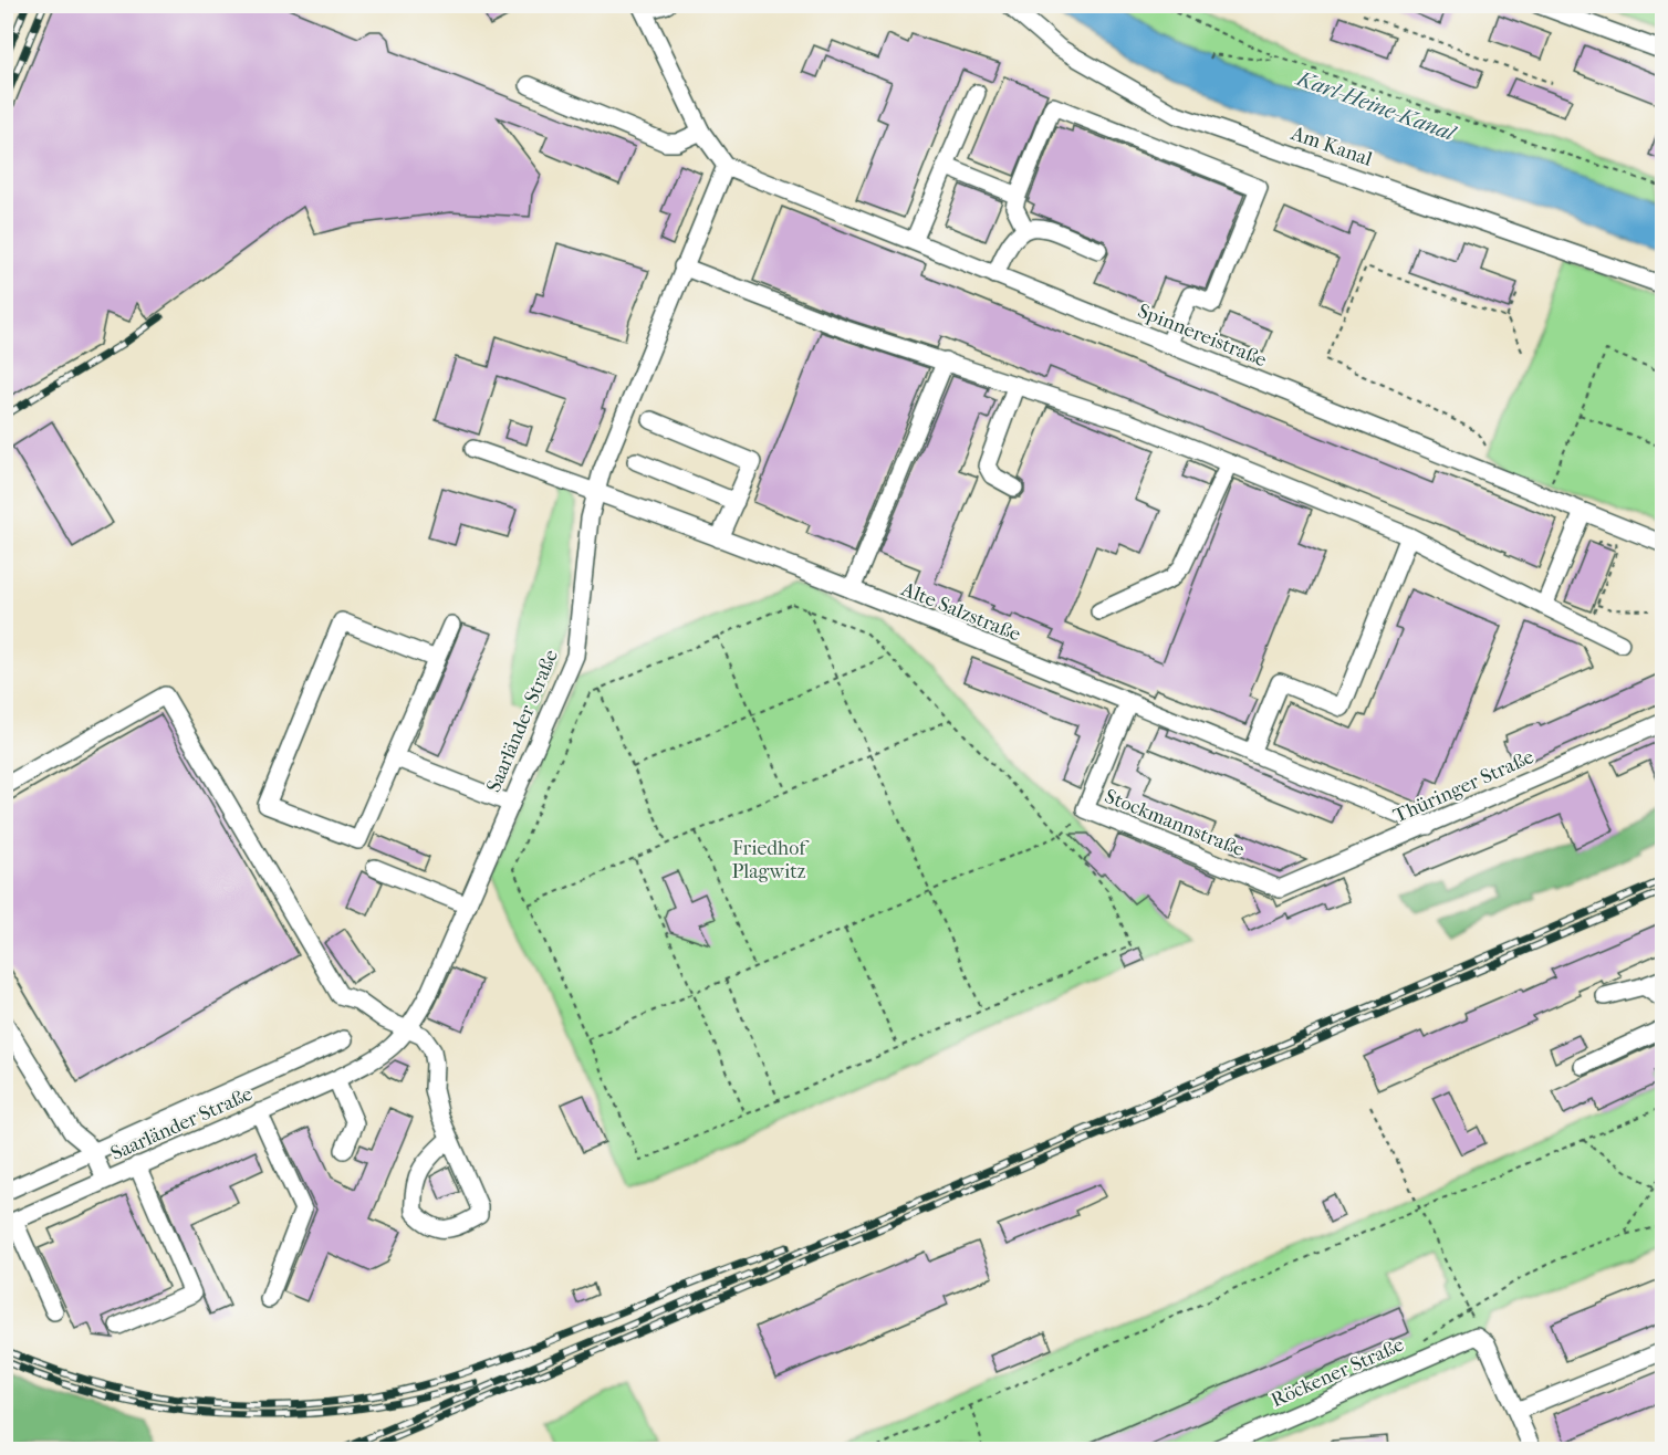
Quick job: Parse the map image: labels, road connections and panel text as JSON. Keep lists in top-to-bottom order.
{
  "streets": {
    "street": [
      "Am Kanal",
      "Spinnereistraße",
      "Alte Salzstraße",
      "Saarländer Straße",
      "Thüringer Straße",
      "Stockmannstraße",
      "Röckener Straße"
    ]
  },
  "crossings": [
    ["Spinnereistraße", "Saarländer Straße"],
    ["Alte Salzstraße", "Saarländer Straße"],
    ["Alte Salzstraße", "Thüringer Straße"],
    ["Alte Salzstraße", "Stockmannstraße"],
    ["Thüringer Straße", "Stockmannstraße"]
  ],
  "water": ["Karl-Heine-Kanal"],
  "parks": ["Friedhof Plagwitz"]
}
